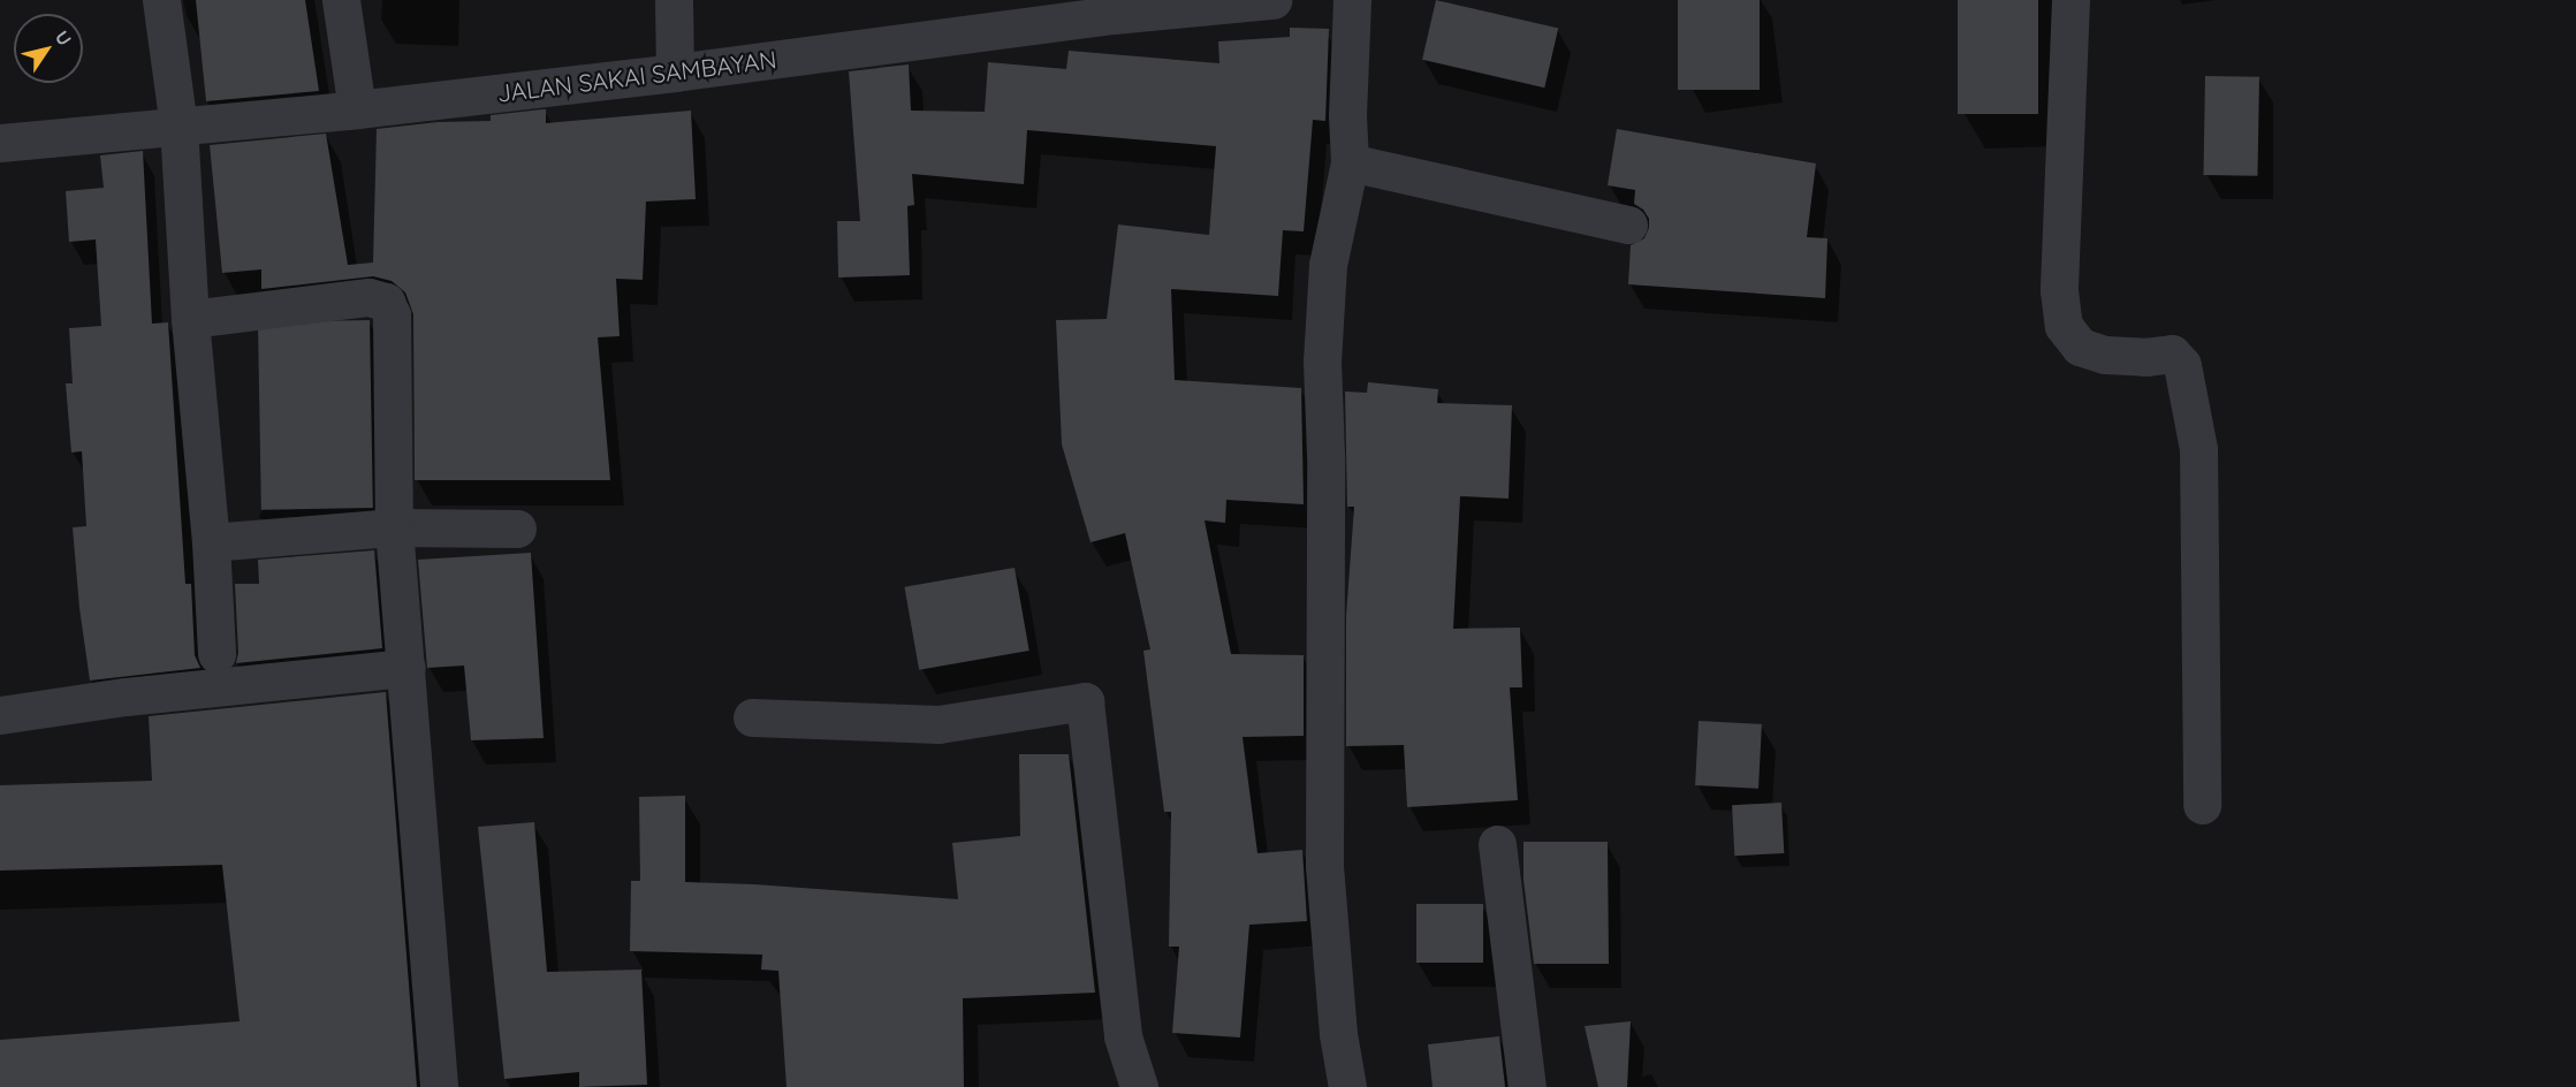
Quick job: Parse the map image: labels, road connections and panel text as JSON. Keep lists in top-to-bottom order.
{
  "streets": {
    "street": ["JALAN SAKAI SAMBAYAN"]
  },
  "north": "top right"
}
